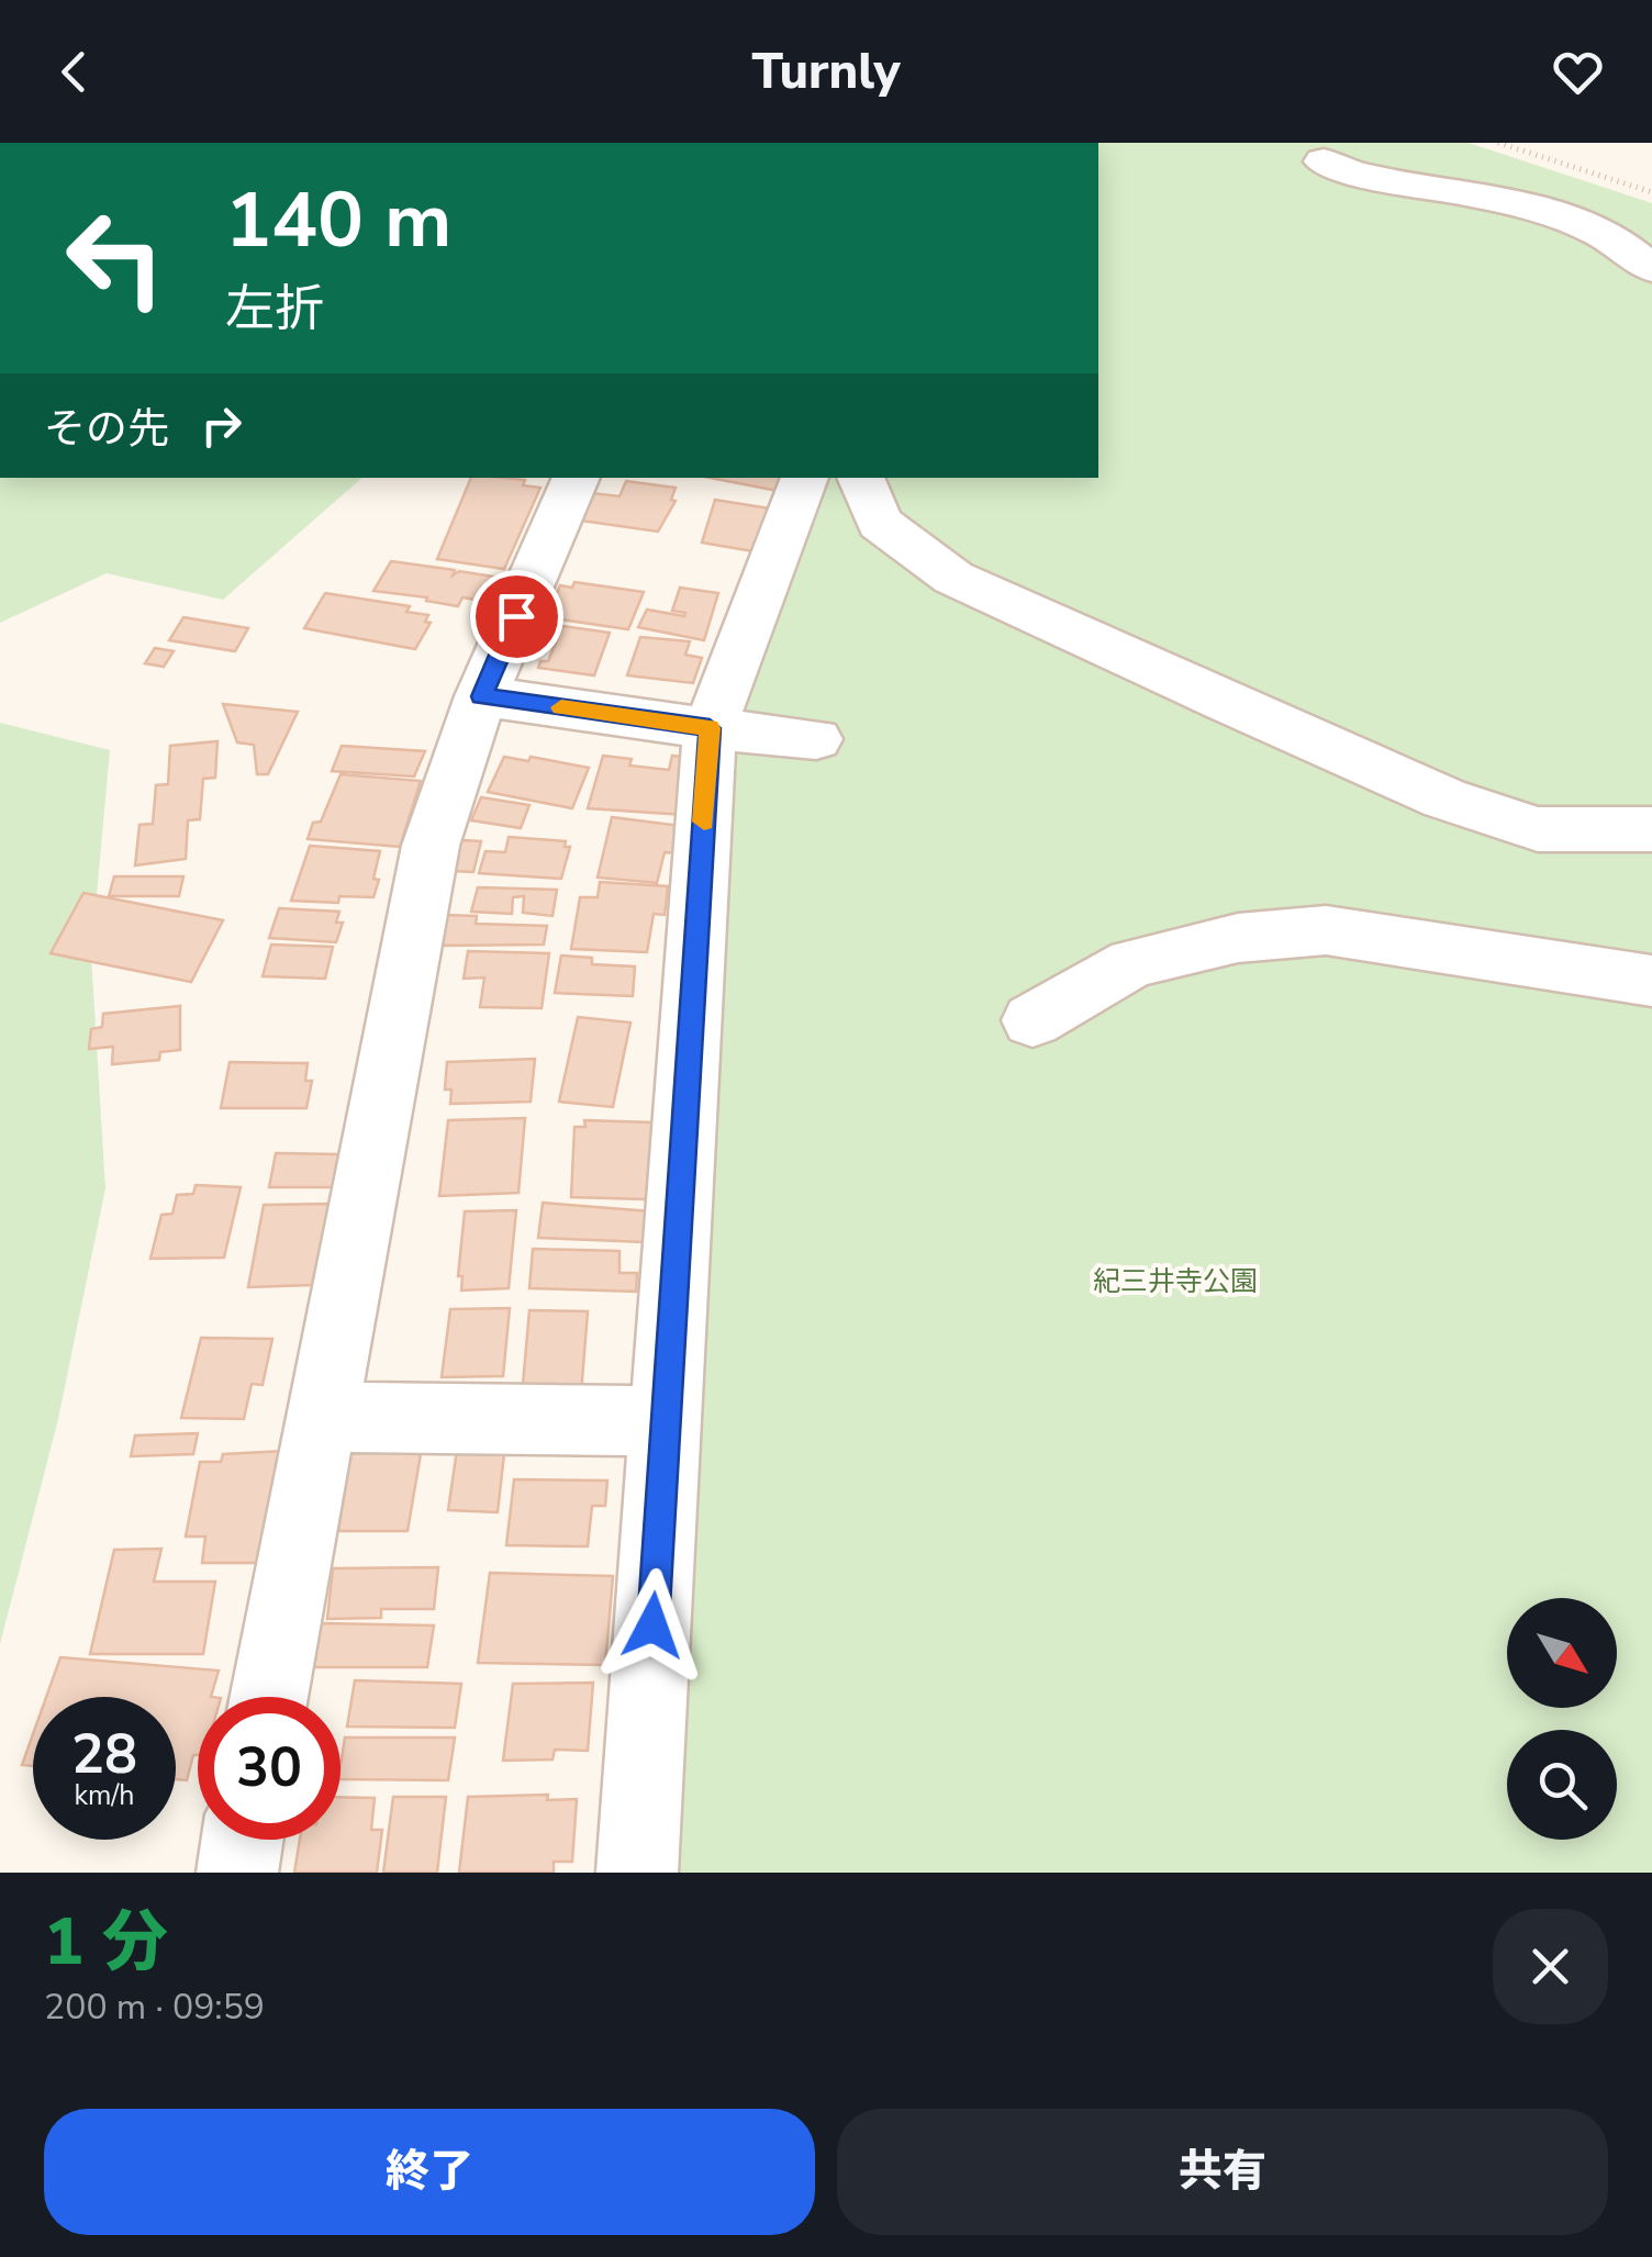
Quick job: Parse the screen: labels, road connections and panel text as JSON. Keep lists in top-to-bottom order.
{
  "parks": ["紀三井寺公園"],
  "north": "bottom right",
  "page": {
    "header": "Turnly",
    "turn": ["140 m", "左折"],
    "then": "その先",
    "speed": "28 km/h",
    "limit": "30",
    "heading": ["1 分", "200 m · 09:59"],
    "buttons": ["終了", "共有"]
  }
}
